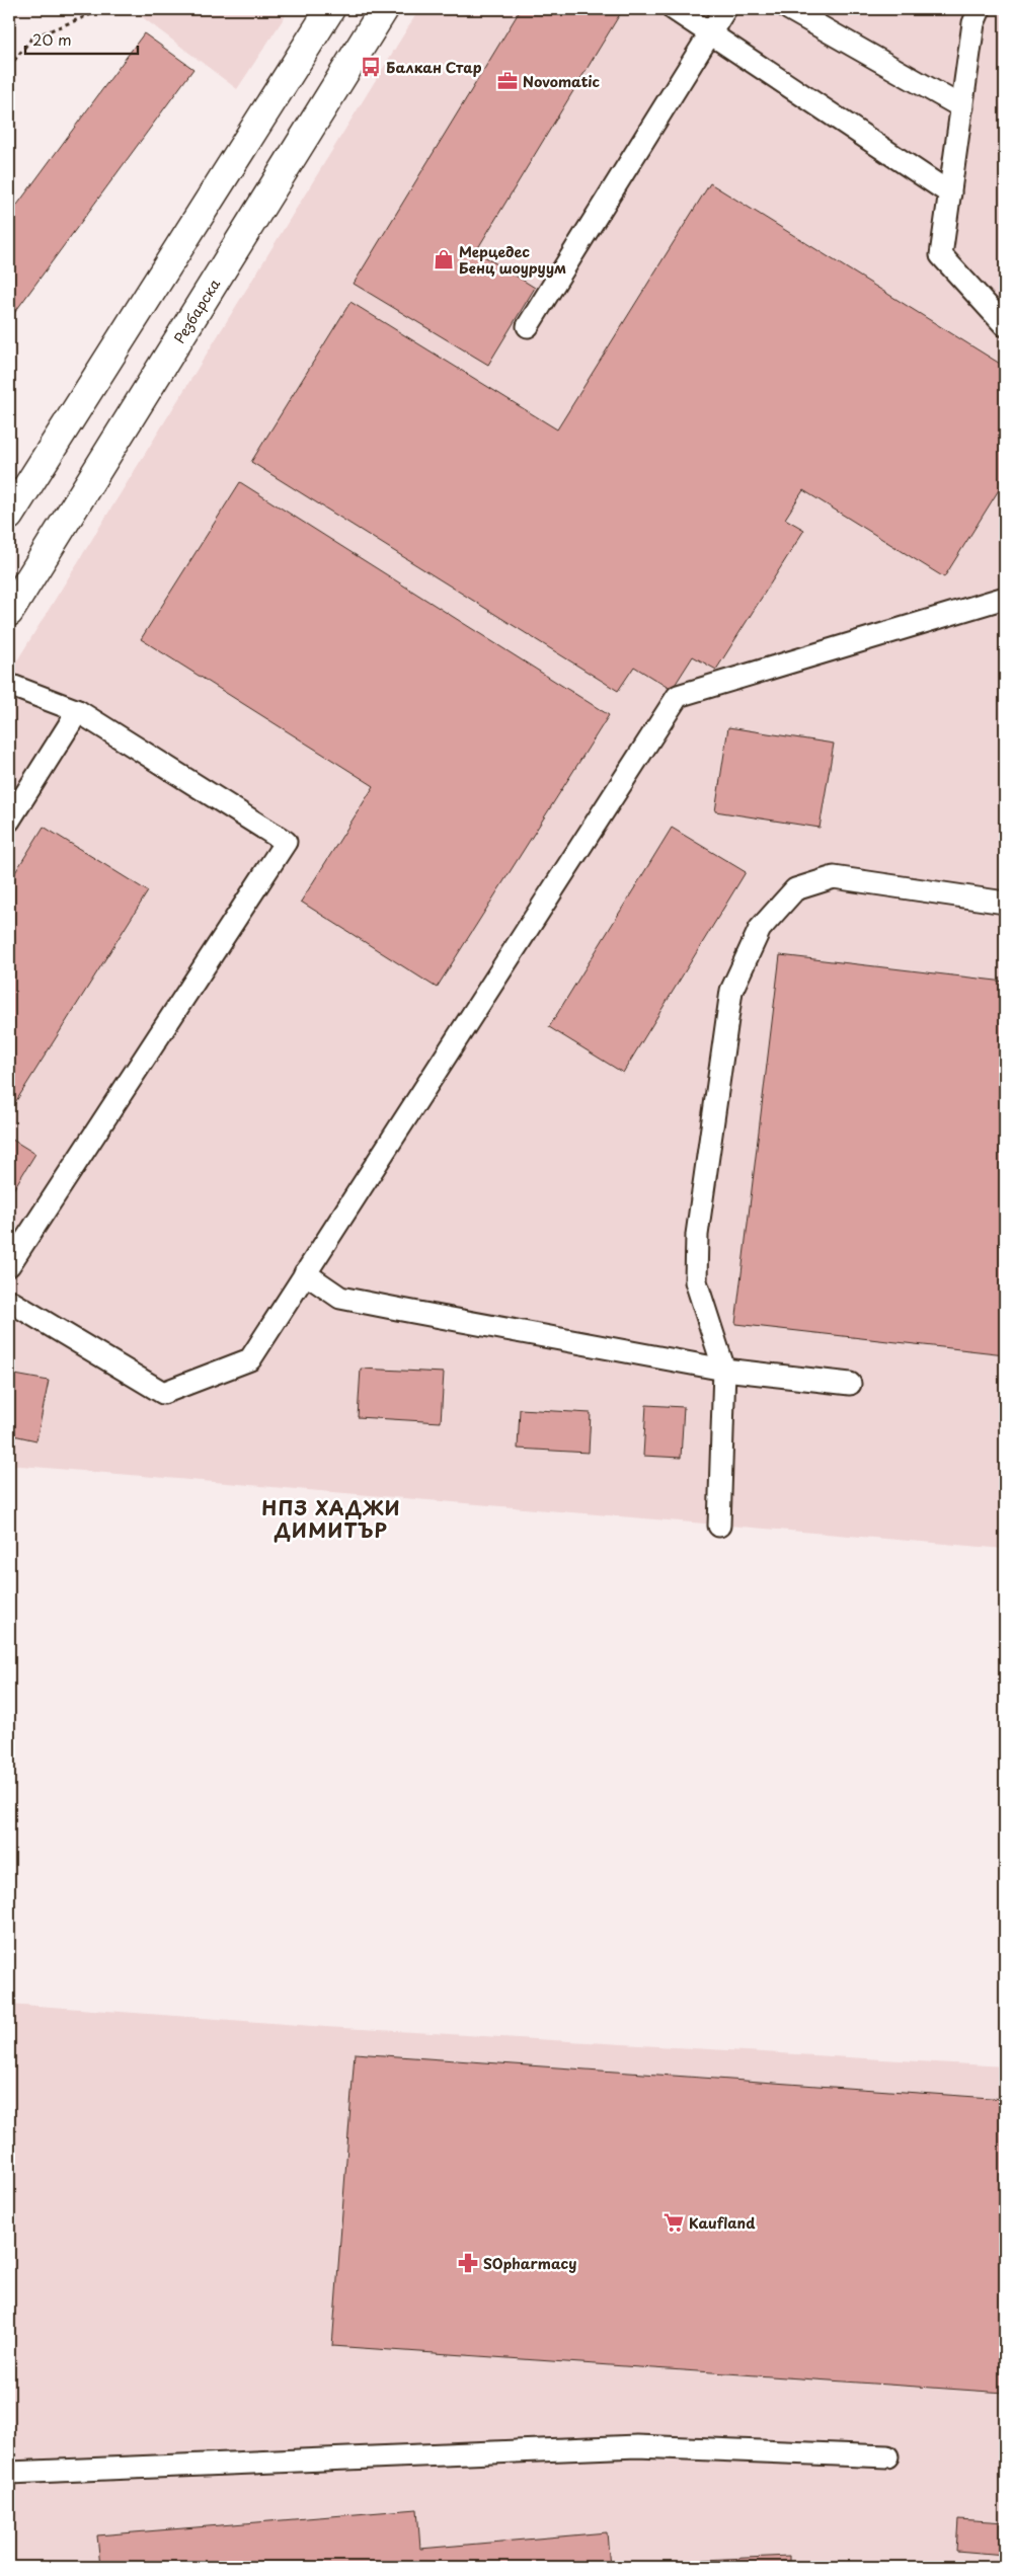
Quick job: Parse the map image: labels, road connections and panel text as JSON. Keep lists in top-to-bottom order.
{
  "streets": {
    "street": ["Резбарска"]
  },
  "districts": ["НПЗ ХАДЖИ ДИМИТЪР"],
  "places": {
    "bus stop": ["Балкан Стар"],
    "office": ["Novomatic"],
    "shop": ["Мерцедес Бенц шоуруум"],
    "supermarket": ["Kaufland"],
    "pharmacy": ["SOpharmacy"]
  },
  "scale_bar": "20 m"
}
